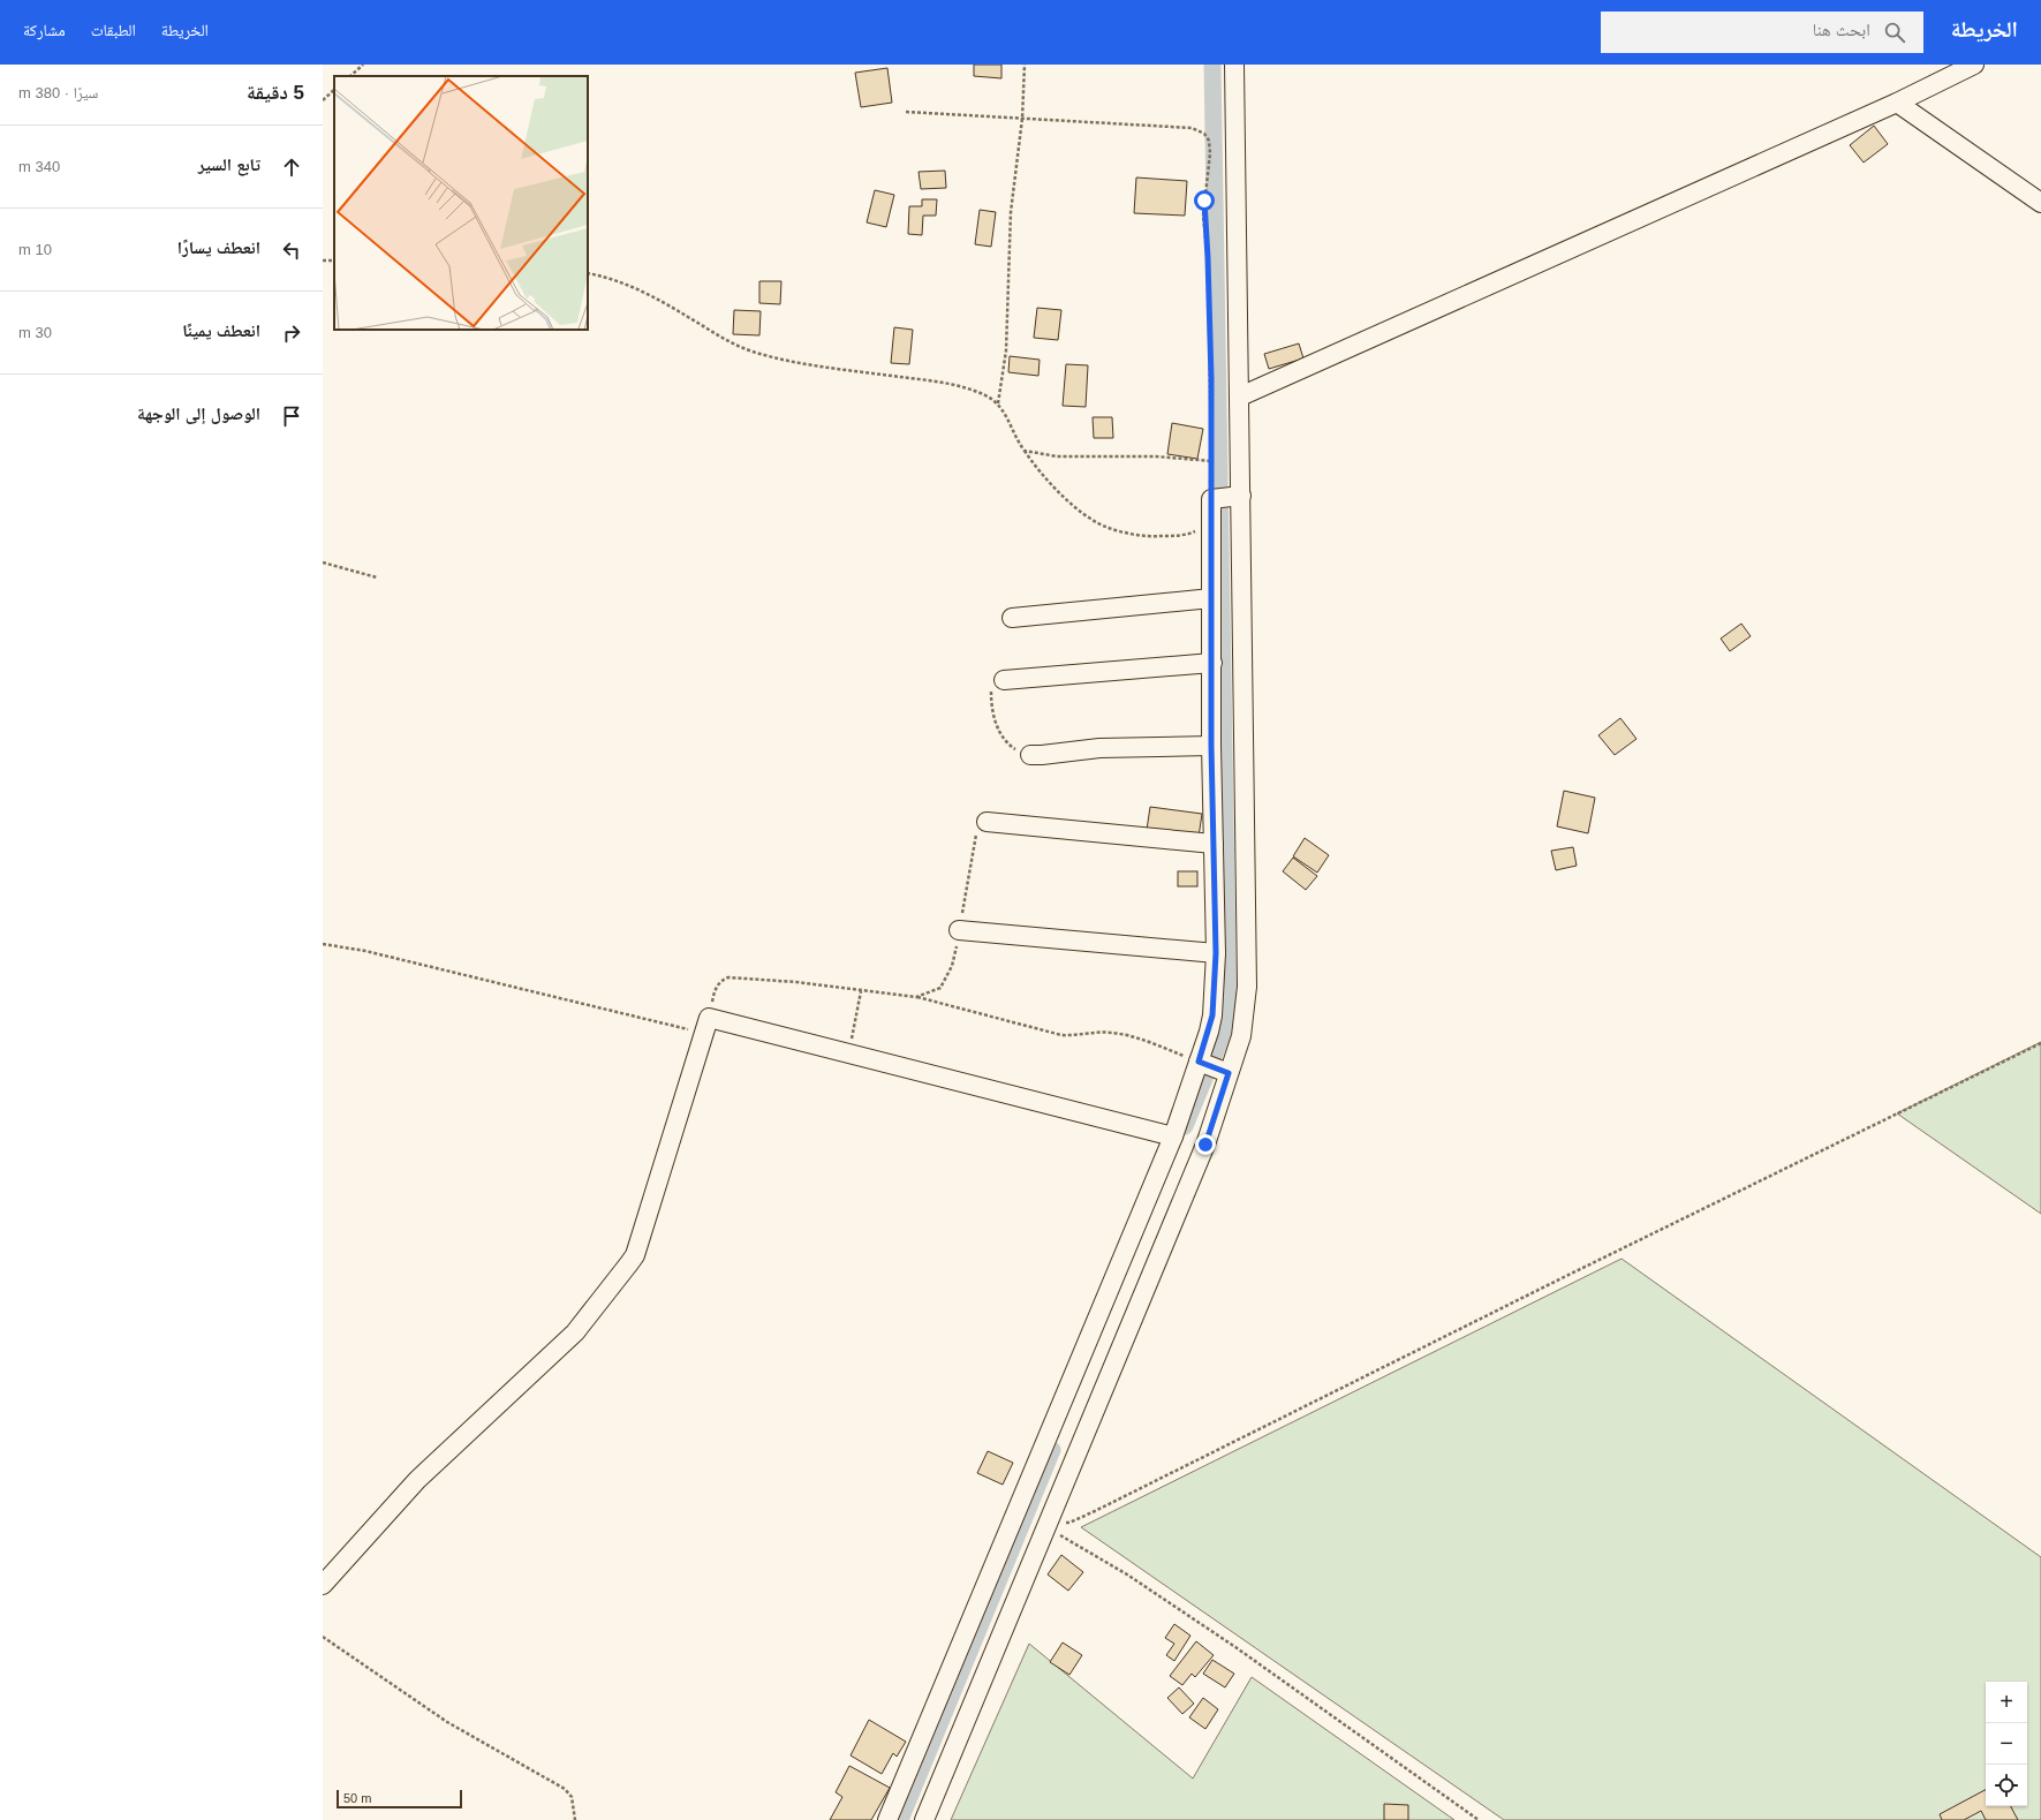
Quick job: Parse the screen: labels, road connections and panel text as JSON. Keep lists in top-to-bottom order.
{
  "scale_bar": "50 m",
  "page": {
    "header": "الخريطة",
    "search": "ابحث هنا",
    "nav": ["الخريطة", "الطبقات", "مشاركة"],
    "heading": ["5 دقيقة", "سيرًا · 380 m"],
    "list": [
      ["تابع السير", "340 m"],
      ["انعطف يسارًا", "10 m"],
      ["انعطف يمينًا", "30 m"],
      "الوصول إلى الوجهة"
    ],
    "map_buttons": ["+", "−"],
    "scale": "50 m"
  }
}
